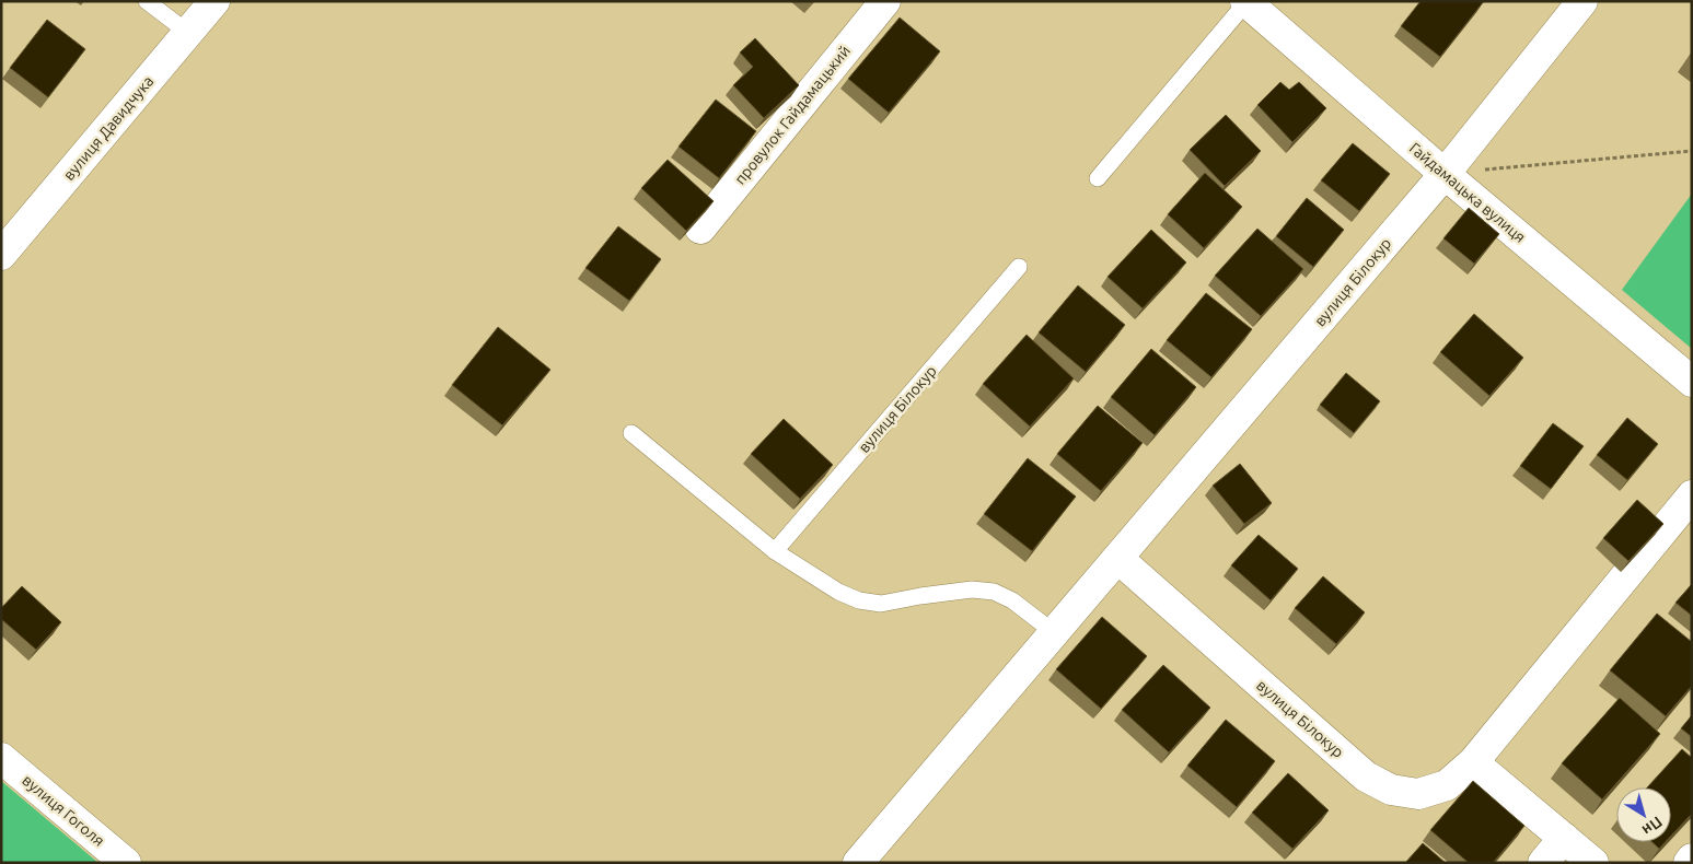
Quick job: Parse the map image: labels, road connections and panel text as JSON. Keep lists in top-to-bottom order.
{
  "streets": {
    "street": [
      "провулок Гайдамацький",
      "вулиця Давидчука",
      "Гайдамацька вулиця",
      "вулиця Білокур",
      "вулиця Гоголя"
    ]
  },
  "crossings": [
    ["Гайдамацька вулиця", "вулиця Білокур"]
  ],
  "north": "bottom right"
}
